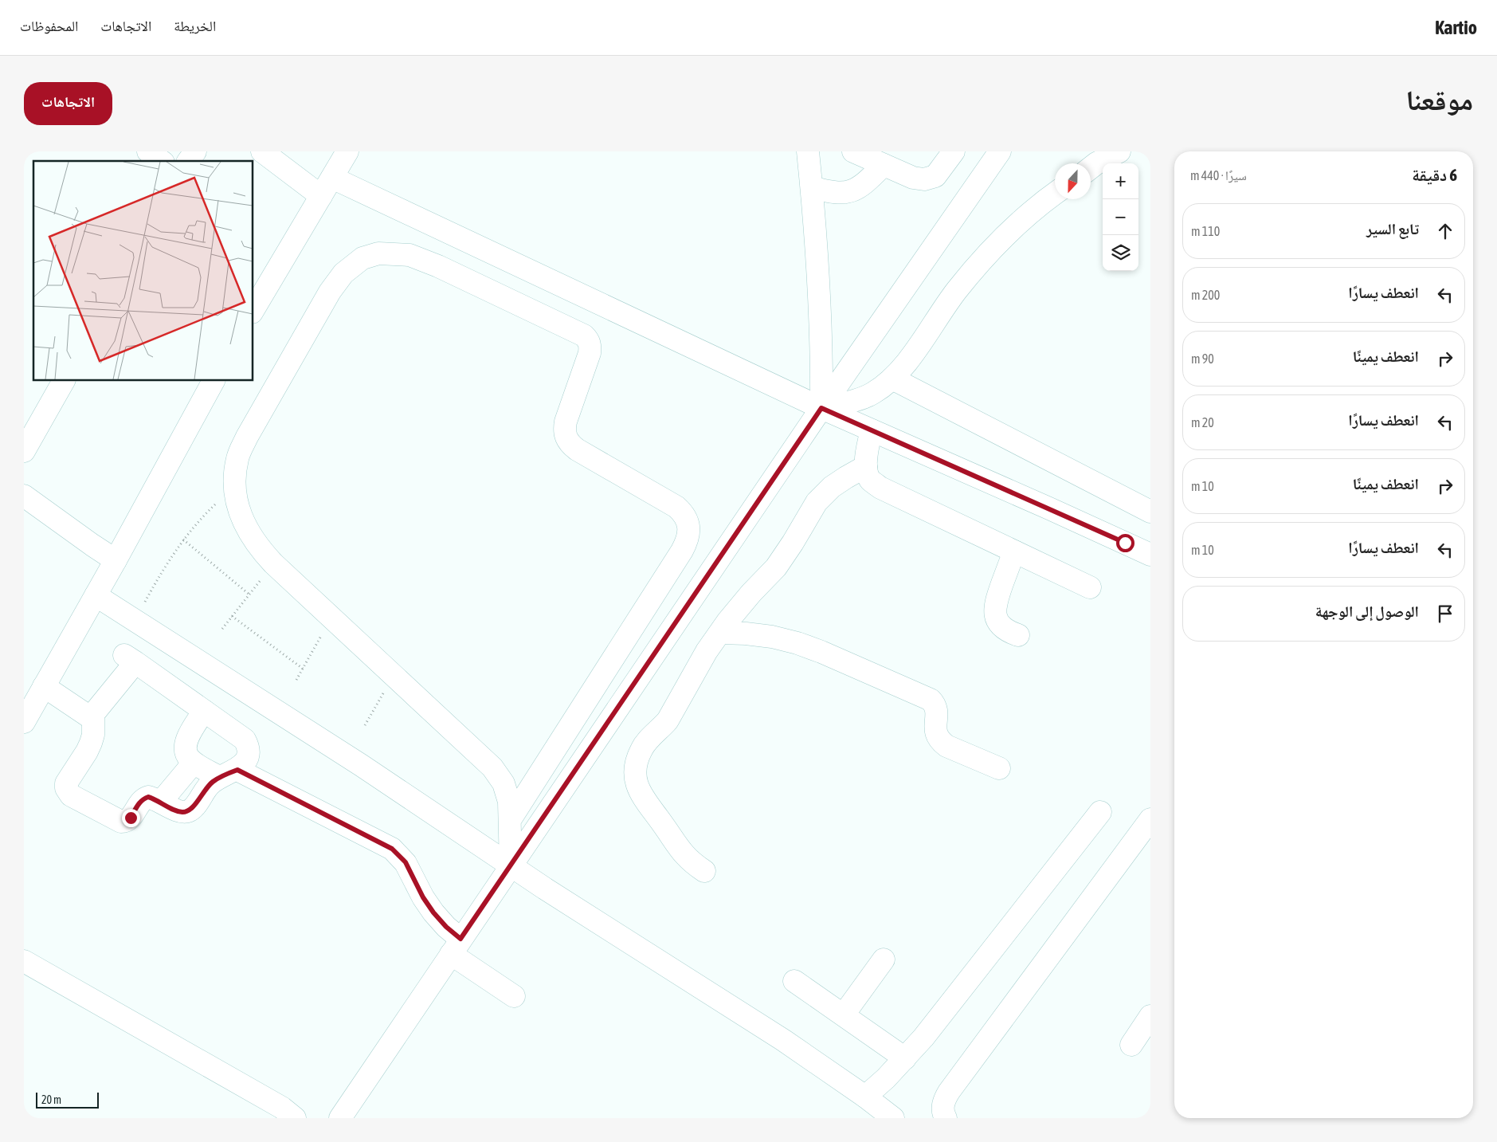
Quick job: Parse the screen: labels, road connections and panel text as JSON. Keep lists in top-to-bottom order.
{
  "scale_bar": "20 m",
  "north": "bottom",
  "page": {
    "header": "Kartio",
    "nav": ["الخريطة", "الاتجاهات", "المحفوظات"],
    "title": "موقعنا",
    "buttons": "الاتجاهات",
    "heading": ["6 دقيقة", "سيرًا · 440 m"],
    "map_buttons": ["+", "−"],
    "list": [
      ["تابع السير", "110 m"],
      ["انعطف يسارًا", "200 m"],
      ["انعطف يمينًا", "90 m"],
      ["انعطف يسارًا", "20 m"],
      ["انعطف يمينًا", "10 m"],
      ["انعطف يسارًا", "10 m"],
      "الوصول إلى الوجهة"
    ],
    "scale": "20 m"
  }
}
